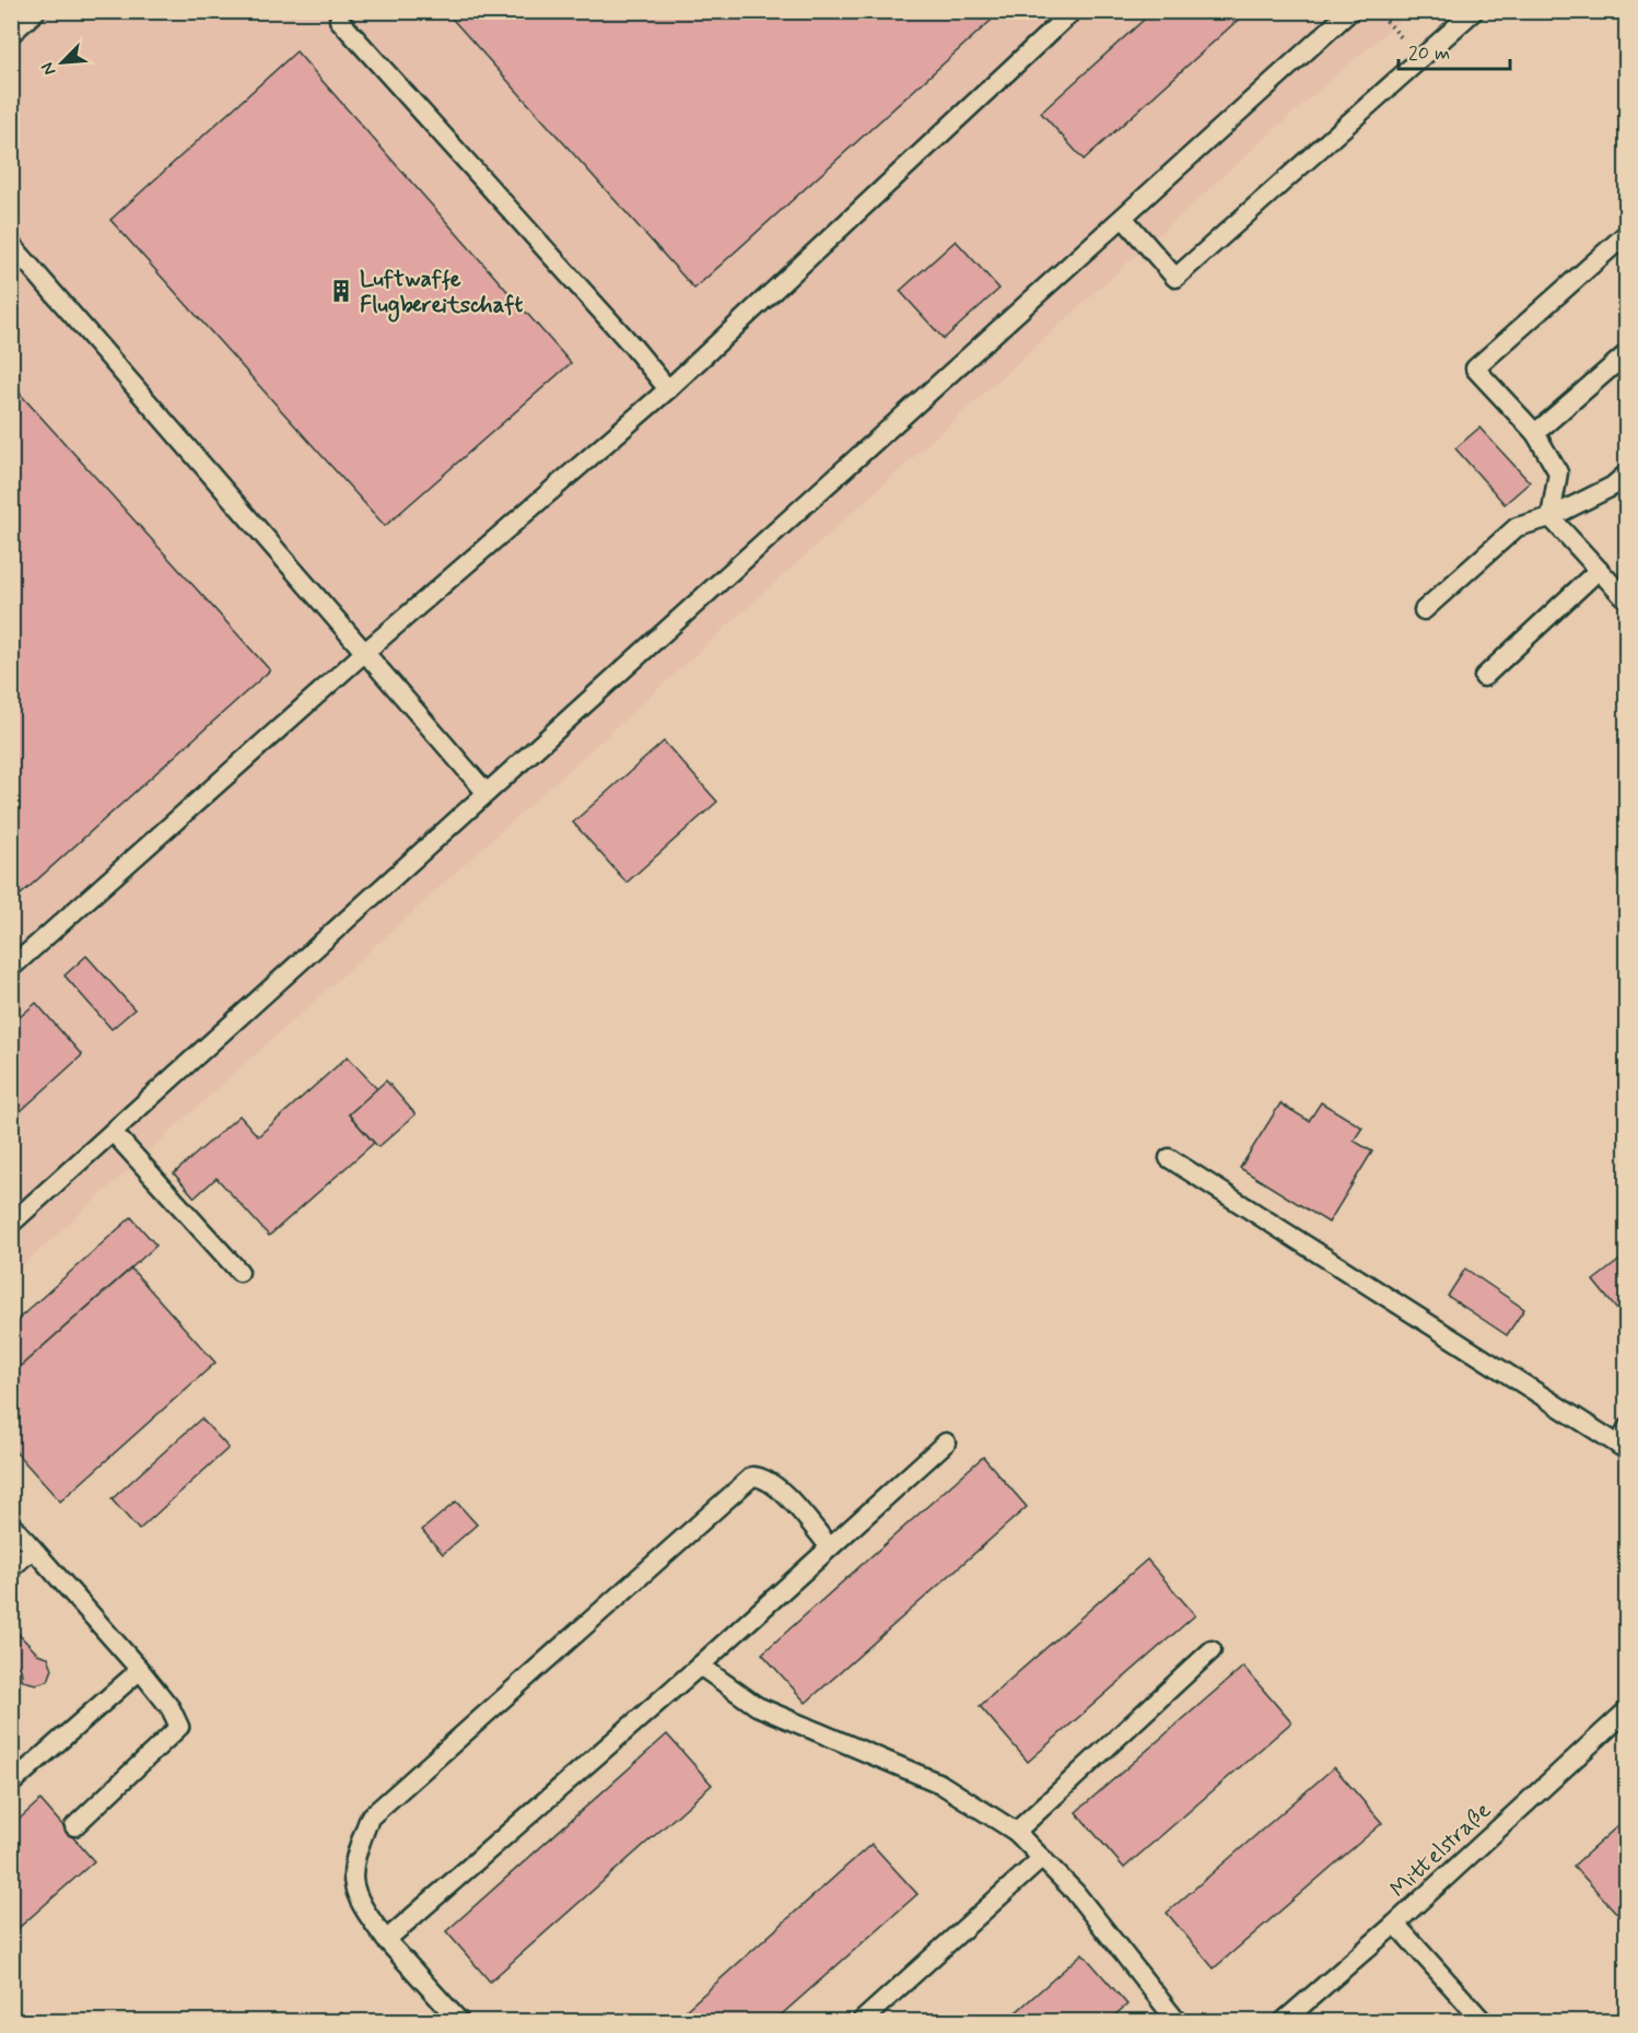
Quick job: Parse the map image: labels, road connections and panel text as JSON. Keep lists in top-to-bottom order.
{
  "streets": {
    "lane": ["Mittelstraße"]
  },
  "places": {
    "building": ["Luftwaffe Flugbereitschaft"]
  },
  "scale_bar": "20 m",
  "north": "bottom left"
}
